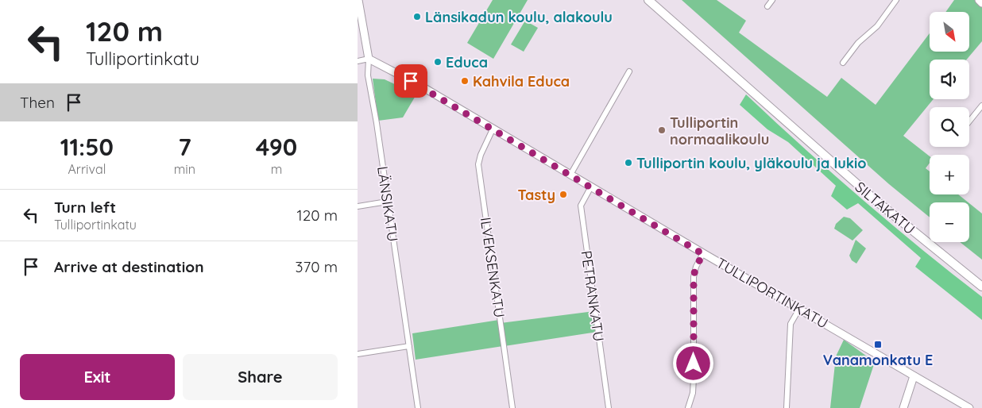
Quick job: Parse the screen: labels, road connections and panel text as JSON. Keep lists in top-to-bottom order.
{
  "streets": {
    "main road": ["SILTAKATU"],
    "street": [
      "LÄNSIKATU",
      "ILVEKSENKATU",
      "TULLIPORTINKATU",
      "PETRANKATU"
    ]
  },
  "crossings": [
    ["LÄNSIKATU", "TULLIPORTINKATU"],
    ["ILVEKSENKATU", "TULLIPORTINKATU"],
    ["TULLIPORTINKATU", "PETRANKATU"]
  ],
  "places": {
    "other": [
      "Länsikadun koulu, alakoulu",
      "Educa",
      "Kahvila Educa",
      "Tulliportin normaalikoulu",
      "Tulliportin koulu, yläkoulu ja lukio",
      "Tasty"
    ],
    "transit": ["Vanamonkatu E"]
  },
  "north": "bottom right",
  "page": {
    "turn": ["120 m", "Tulliportinkatu"],
    "map_buttons": ["+", "−"],
    "then": "Then",
    "eta": [
      "11:50",
      "Arrival",
      "7",
      "min",
      "490",
      "m"
    ],
    "list": [
      {
        "name": "Turn left",
        "note": "Tulliportinkatu",
        "value": "120 m"
      },
      {
        "name": "Arrive at destination",
        "value": "370 m"
      }
    ],
    "buttons": ["Exit", "Share"]
  }
}
